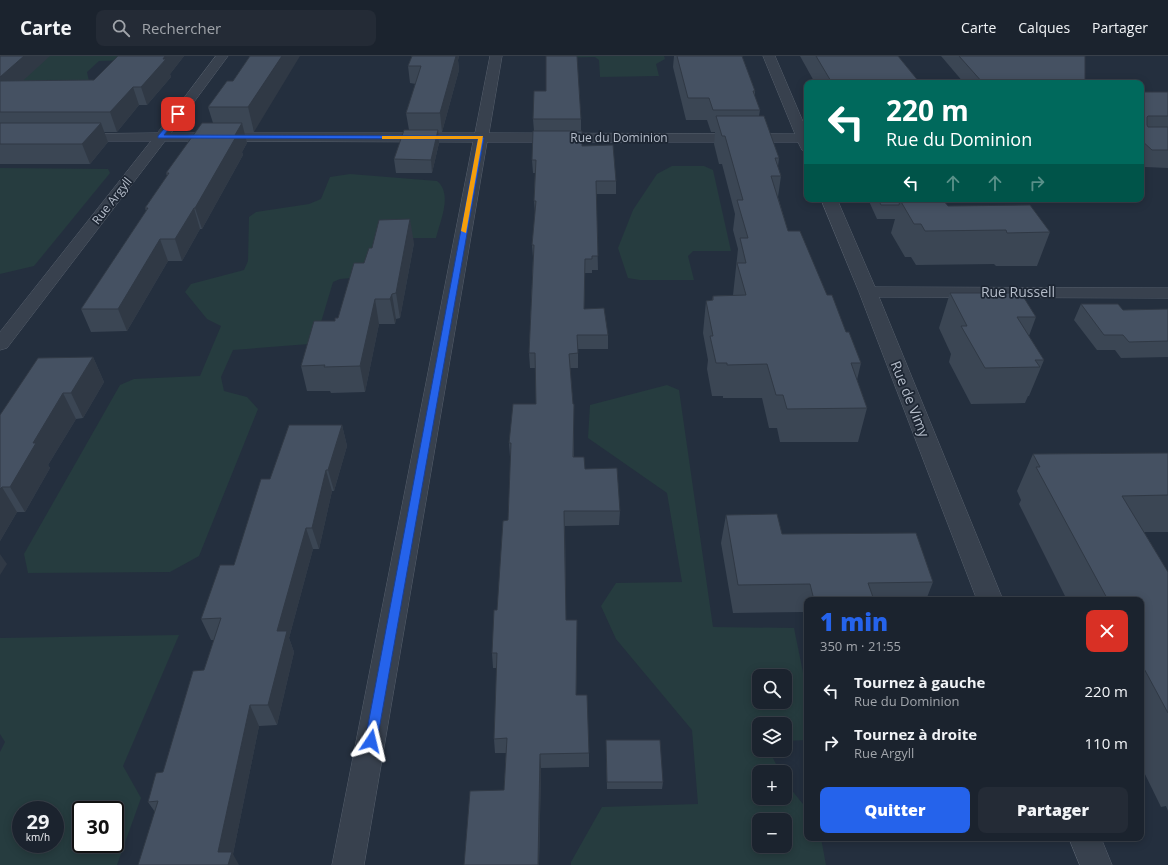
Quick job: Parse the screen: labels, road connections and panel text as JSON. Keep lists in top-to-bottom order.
{
  "streets": {
    "street": [
      "Rue du Dominion",
      "Rue Argyll",
      "Rue Russell",
      "Rue de Vimy"
    ]
  },
  "crossings": [
    ["Rue du Dominion", "Rue Argyll"],
    ["Rue Russell", "Rue de Vimy"]
  ],
  "page": {
    "header": "Carte",
    "search": "Rechercher",
    "nav": ["Carte", "Calques", "Partager"],
    "turn": ["220 m", "Rue du Dominion"],
    "heading": ["1 min", "350 m · 21:55"],
    "list": [
      {
        "name": "Tournez à gauche",
        "note": "Rue du Dominion",
        "value": "220 m"
      },
      {
        "name": "Tournez à droite",
        "note": "Rue Argyll",
        "value": "110 m"
      }
    ],
    "map_buttons": ["+", "−"],
    "buttons": ["Quitter", "Partager"],
    "speed": "29 km/h",
    "limit": "30"
  }
}
